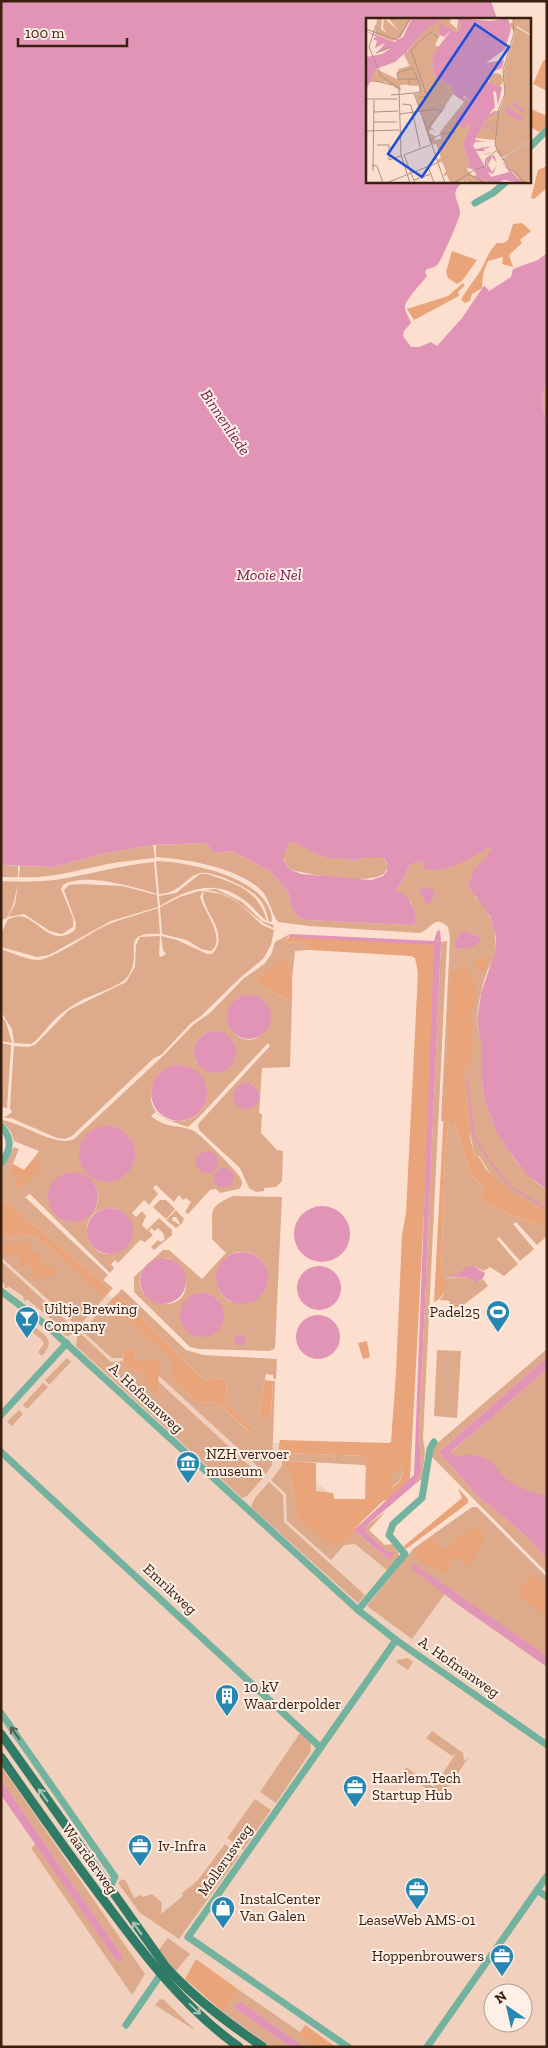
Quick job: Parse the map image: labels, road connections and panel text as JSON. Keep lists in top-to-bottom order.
{
  "streets": {
    "main road": ["Waarderweg"],
    "street": ["A. Hofmanweg", "Emrikweg", "Mollerusweg"]
  },
  "crossings": [
    ["A. Hofmanweg", "Mollerusweg"],
    ["Emrikweg", "Mollerusweg"]
  ],
  "water": ["Binnenliede", "Mooie Nel"],
  "places": {
    "sports": ["Padel25"],
    "bar": ["Uiltje Brewing Company"],
    "museum": ["NZH vervoer museum"],
    "building": ["10 kV Waarderpolder"],
    "office": [
      "Haarlem.Tech Startup Hub",
      "Iv-Infra",
      "LeaseWeb AMS-01",
      "Hoppenbrouwers"
    ],
    "shop": ["InstalCenter Van Galen"]
  },
  "scale_bar": "100 m",
  "north": "top left"
}
